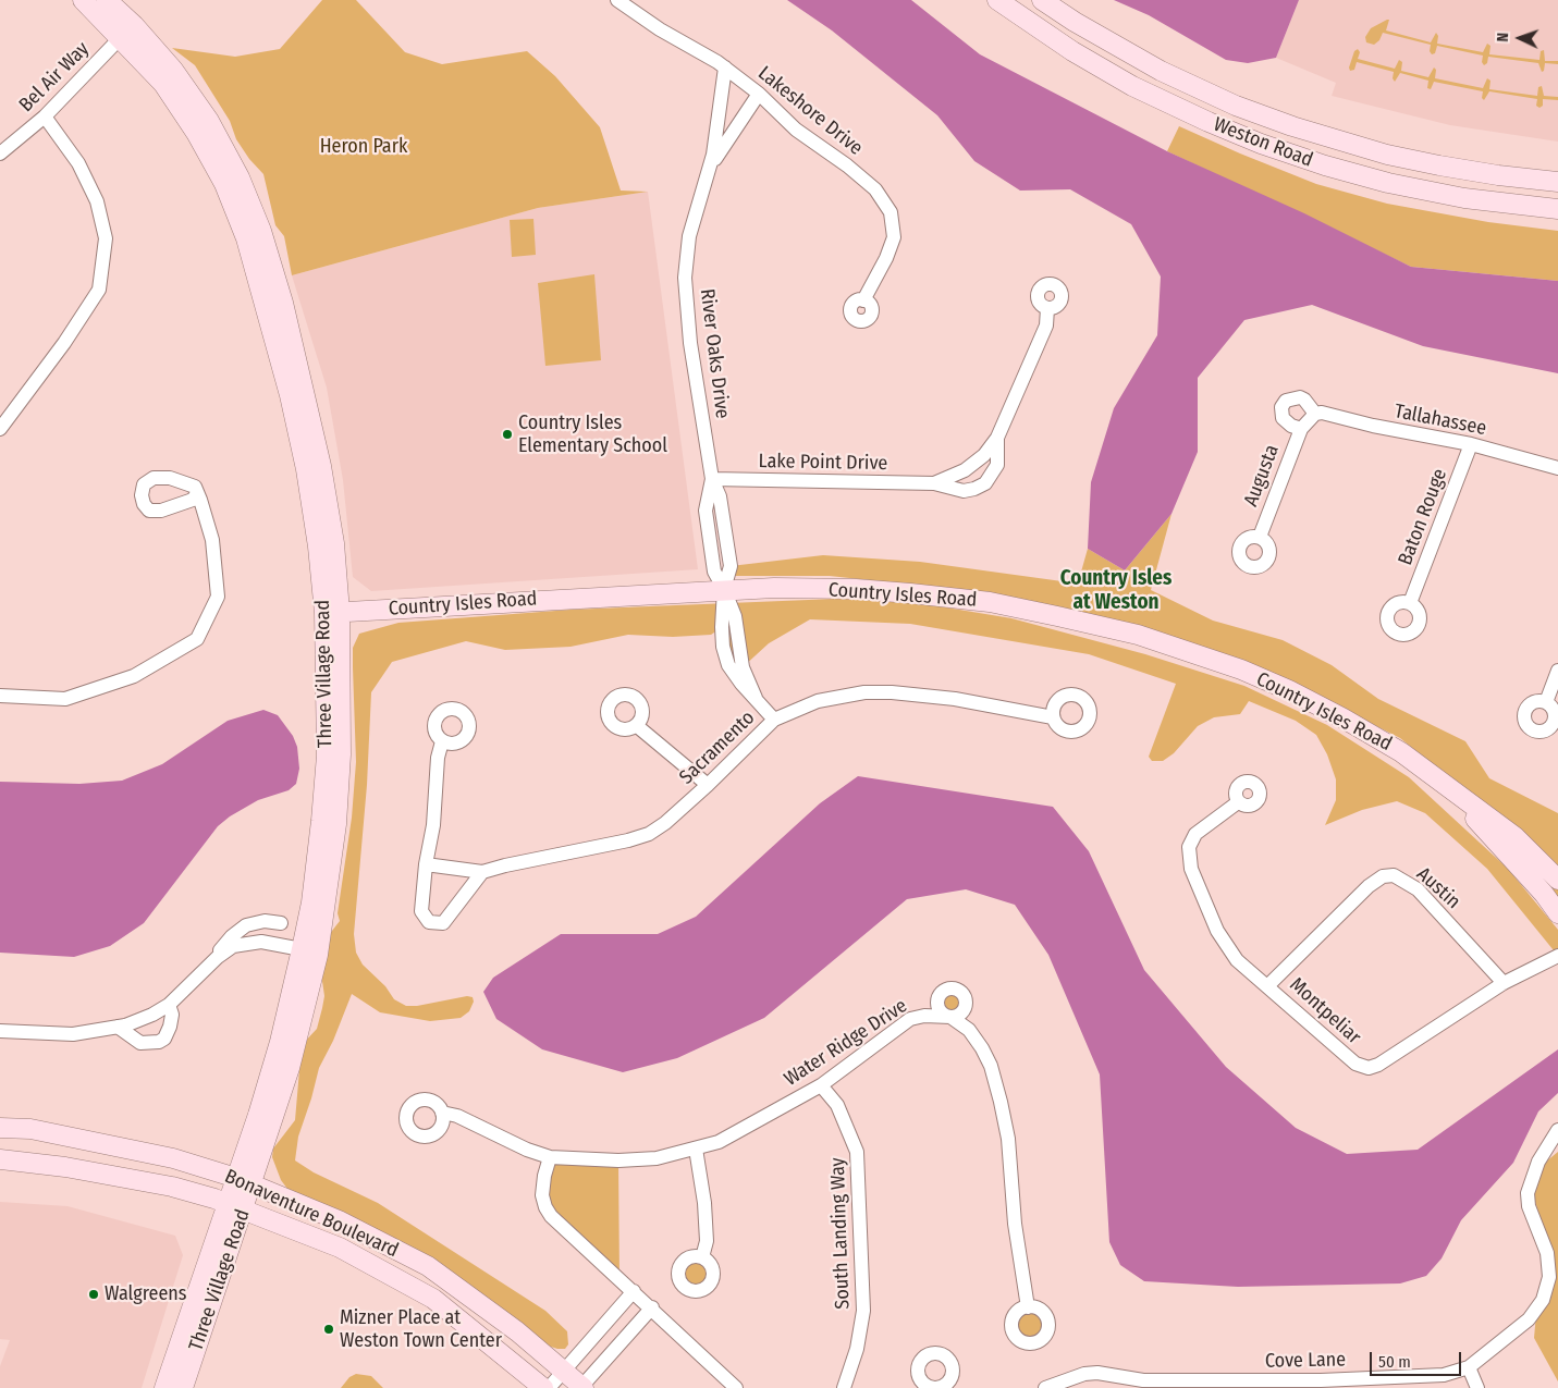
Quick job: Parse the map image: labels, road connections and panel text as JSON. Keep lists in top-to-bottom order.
{
  "streets": {
    "street": [
      "Bel Air Way",
      "Lakeshore Drive",
      "Weston Road",
      "River Oaks Drive",
      "Tallahassee",
      "Lake Point Drive",
      "Augusta",
      "Baton Rouge",
      "Country Isles Road",
      "Three Village Road",
      "Sacramento",
      "Austin",
      "Montpeliar",
      "Water Ridge Drive",
      "Bonaventure Boulevard",
      "South Landing Way",
      "Cove Lane"
    ]
  },
  "crossings": [
    ["Bel Air Way", "Three Village Road"],
    ["Lakeshore Drive", "River Oaks Drive"],
    ["River Oaks Drive", "Lake Point Drive"],
    ["River Oaks Drive", "Country Isles Road"],
    ["River Oaks Drive", "Sacramento"],
    ["Tallahassee", "Augusta"],
    ["Tallahassee", "Baton Rouge"],
    ["Country Isles Road", "Three Village Road"],
    ["Three Village Road", "Bonaventure Boulevard"],
    ["Austin", "Montpeliar"],
    ["Water Ridge Drive", "South Landing Way"]
  ],
  "districts": ["Country Isles at Weston"],
  "parks": ["Heron Park"],
  "places": ["Country Isles Elementary School", "Walgreens", "Mizner Place at Weston Town Center"],
  "scale_bar": "50 m",
  "north": "left"
}
